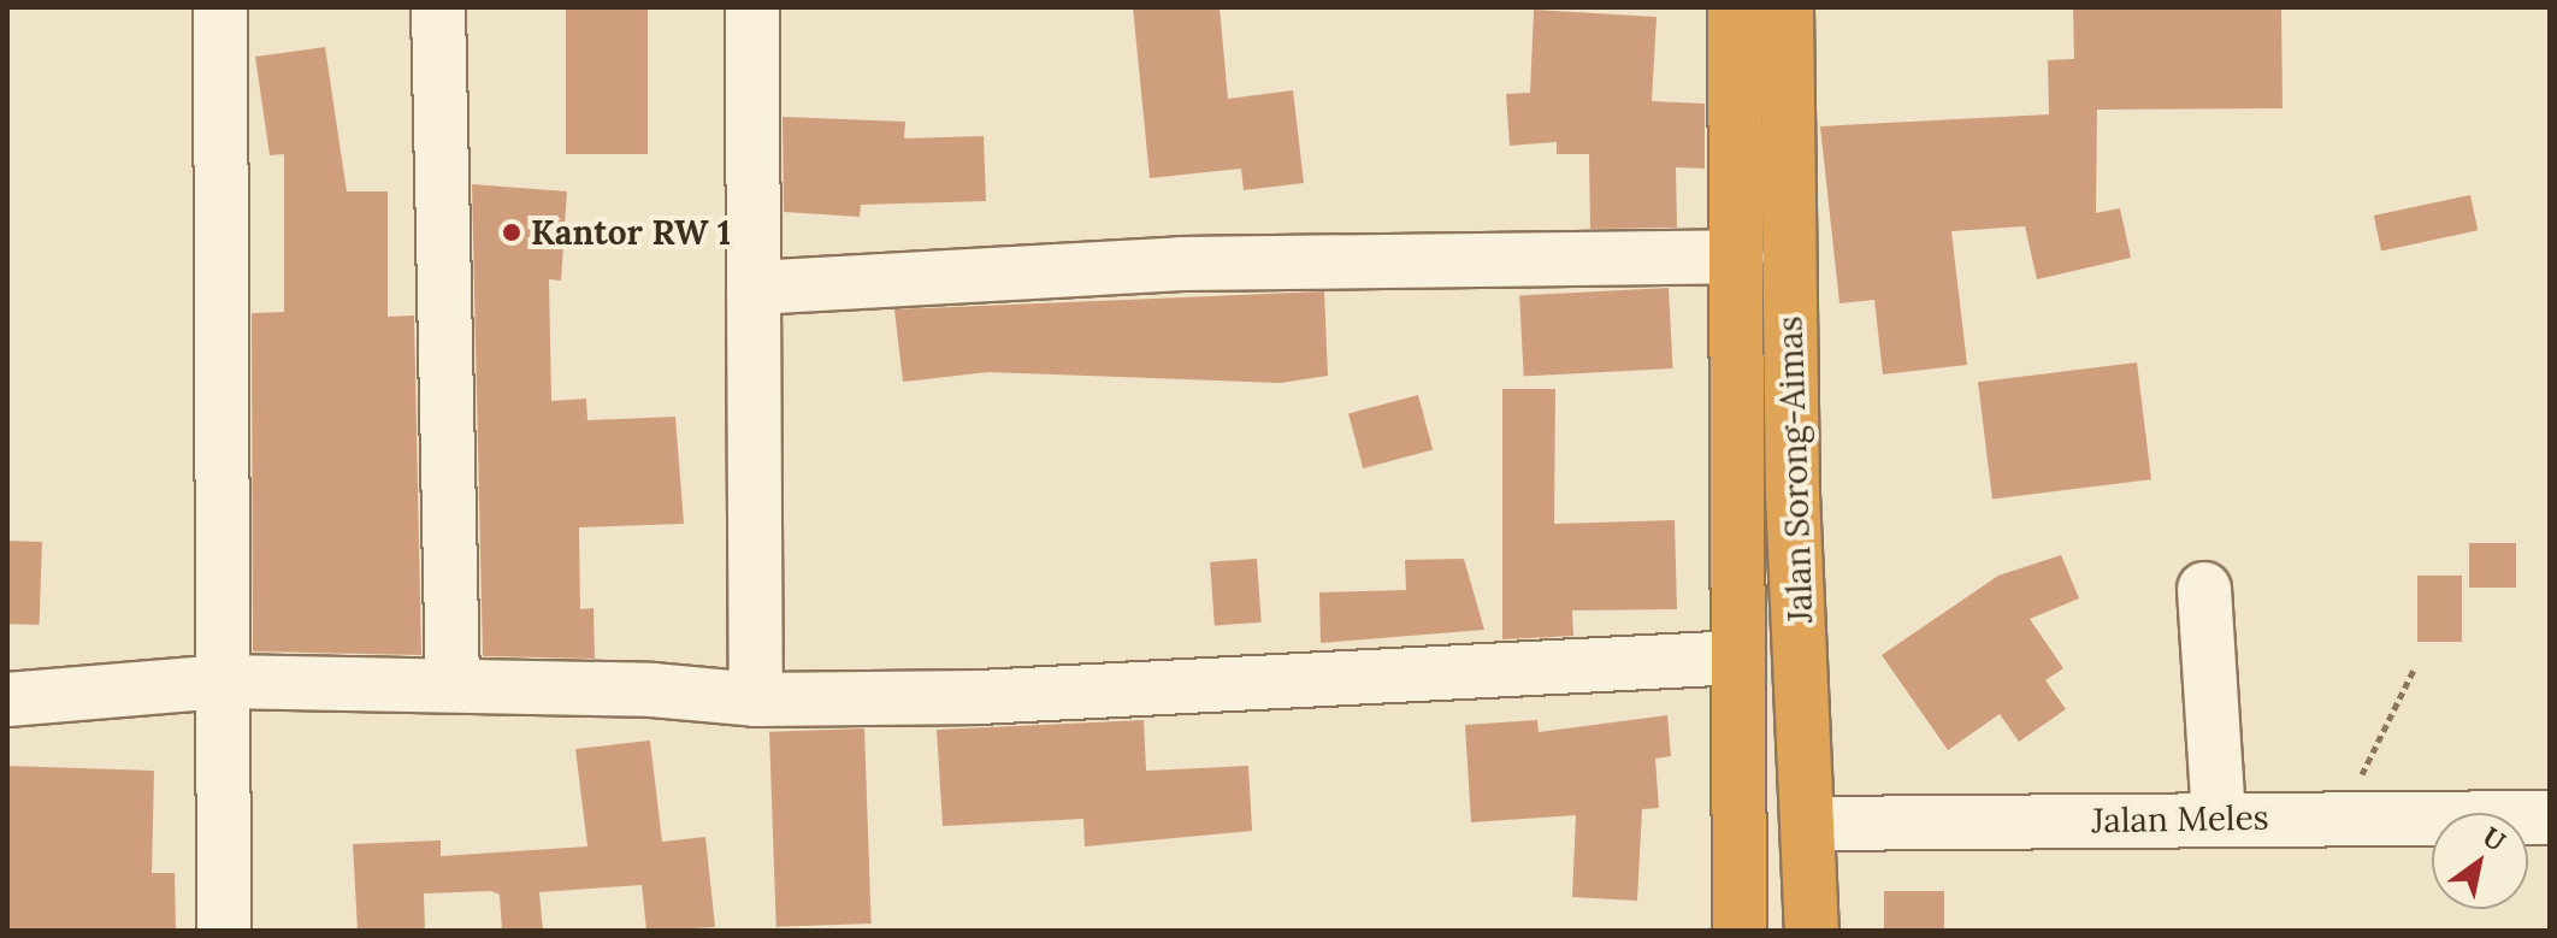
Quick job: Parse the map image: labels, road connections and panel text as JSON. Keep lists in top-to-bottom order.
{
  "streets": {
    "highway": ["Jalan Sorong-Aimas"],
    "street": ["Jalan Meles"]
  },
  "crossings": [
    ["Jalan Sorong-Aimas", "Jalan Meles"]
  ],
  "places": ["Kantor RW 1"],
  "north": "top right"
}
